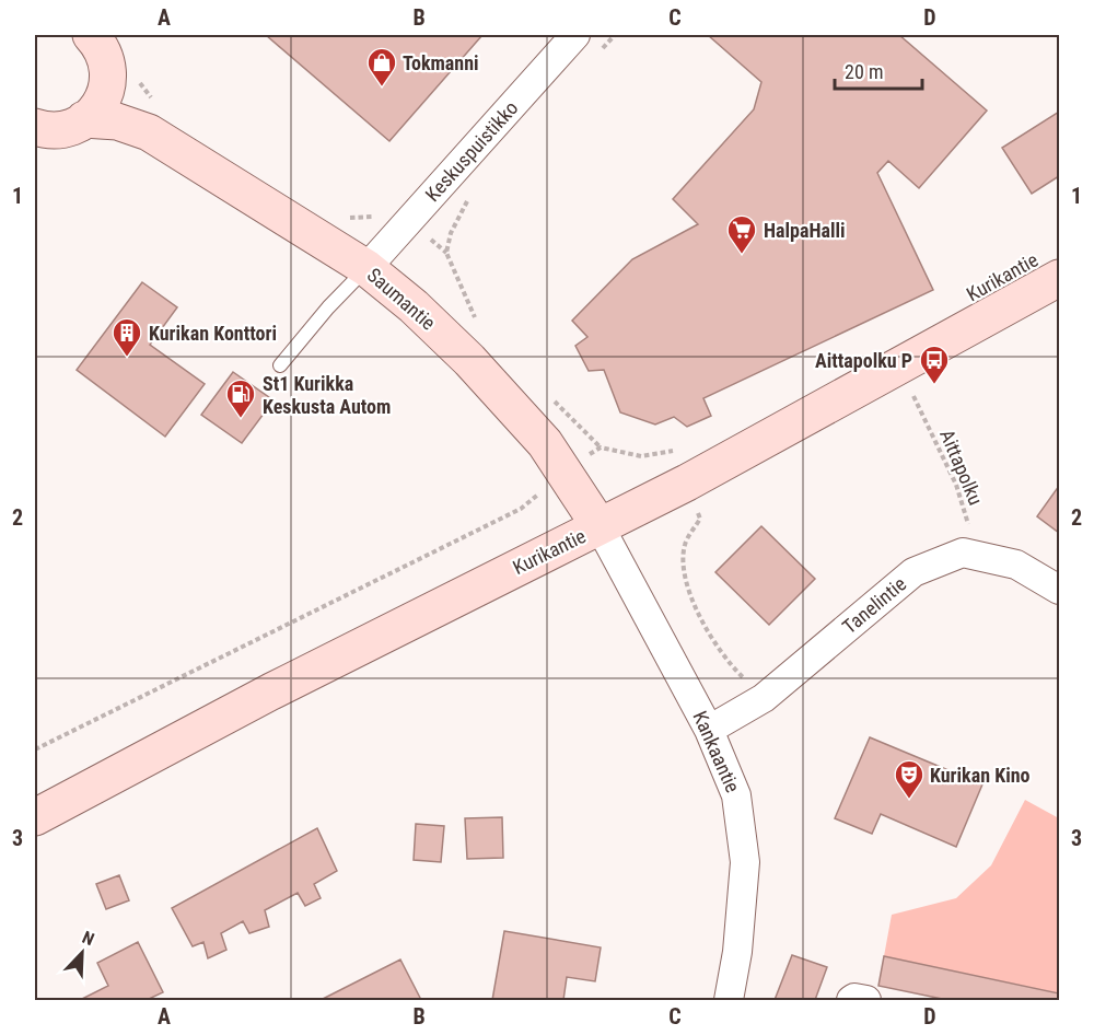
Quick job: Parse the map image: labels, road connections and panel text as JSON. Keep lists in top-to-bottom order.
{
  "streets": {
    "street": [
      "Keskuspuistikko",
      "Kurikantie",
      "Saumantie",
      "Tanelintie",
      "Kankaantie"
    ],
    "path": ["Aittapolku"]
  },
  "crossings": [
    ["Keskuspuistikko", "Saumantie"],
    ["Kurikantie", "Saumantie"],
    ["Kurikantie", "Kankaantie"],
    ["Saumantie", "Kankaantie"],
    ["Aittapolku", "Tanelintie"],
    ["Tanelintie", "Kankaantie"]
  ],
  "places": {
    "shop": ["Tokmanni"],
    "supermarket": ["HalpaHalli"],
    "building": ["Kurikan Konttori"],
    "bus stop": ["Aittapolku P"],
    "fuel station": ["St1 Kurikka Keskusta Autom"],
    "theatre": ["Kurikan Kino"]
  },
  "scale_bar": "20 m",
  "north": "top right",
  "grid": {
    "columns": [
      "A",
      "B",
      "C",
      "D"
    ],
    "rows": ["1", "2", "3"]
  }
}
